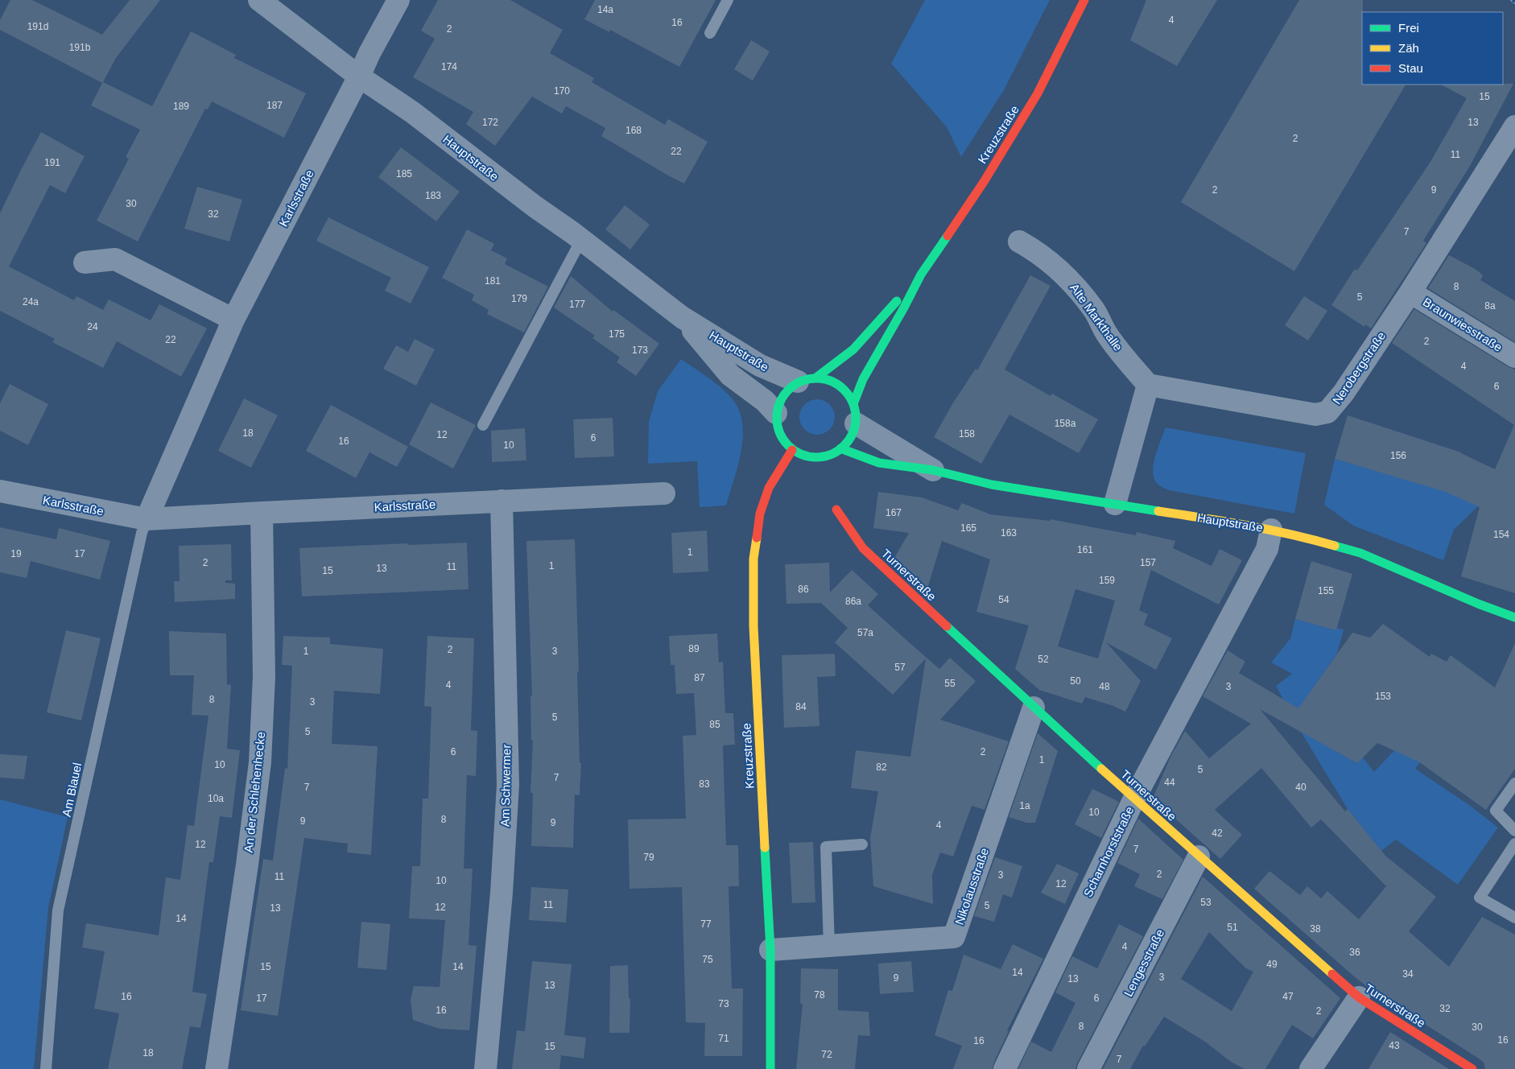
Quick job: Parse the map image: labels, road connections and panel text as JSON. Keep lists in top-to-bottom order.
{
  "streets": {
    "street": [
      "Kreuzstraße",
      "Hauptstraße",
      "Karlsstraße",
      "Alte Markthalle",
      "Braunwiesstraße",
      "Nerobergstraße",
      "Turnerstraße",
      "Am Schwermer",
      "An der Schlehenhecke",
      "Scharnhorststraße",
      "Nikolausstraße",
      "Lengesstraße"
    ],
    "lane": ["Am Blauel"]
  },
  "crossings": [
    ["Kreuzstraße", "Hauptstraße"],
    ["Kreuzstraße", "Nikolausstraße"],
    ["Hauptstraße", "Karlsstraße"],
    ["Hauptstraße", "Scharnhorststraße"],
    ["Karlsstraße", "Am Schwermer"],
    ["Karlsstraße", "Am Blauel"],
    ["Karlsstraße", "An der Schlehenhecke"],
    ["Alte Markthalle", "Nerobergstraße"],
    ["Braunwiesstraße", "Nerobergstraße"],
    ["Turnerstraße", "Scharnhorststraße"],
    ["Turnerstraße", "Nikolausstraße"],
    ["Turnerstraße", "Lengesstraße"]
  ],
  "house_numbers": [
    "14a",
    "4",
    "16",
    "191d",
    "2",
    "191b",
    "174",
    "170",
    "15",
    "187",
    "189",
    "172",
    "13",
    "168",
    "2",
    "22",
    "11",
    "191",
    "185",
    "2",
    "9",
    "183",
    "30",
    "32",
    "7",
    "181",
    "8",
    "5",
    "179",
    "24a",
    "177",
    "8a",
    "24",
    "175",
    "22",
    "2",
    "173",
    "4",
    "6",
    "158a",
    "18",
    "158",
    "12",
    "6",
    "16",
    "10",
    "156",
    "167",
    "165",
    "163",
    "154",
    "161",
    "1",
    "19",
    "17",
    "2",
    "157",
    "1",
    "11",
    "13",
    "15",
    "159",
    "86",
    "155",
    "54",
    "86a",
    "57a",
    "89",
    "2",
    "1",
    "3",
    "52",
    "57",
    "87",
    "50",
    "55",
    "4",
    "48",
    "3",
    "153",
    "8",
    "3",
    "84",
    "5",
    "85",
    "5",
    "6",
    "2",
    "1",
    "10",
    "82",
    "5",
    "7",
    "44",
    "83",
    "7",
    "40",
    "10a",
    "1a",
    "10",
    "8",
    "9",
    "9",
    "4",
    "42",
    "12",
    "7",
    "79",
    "2",
    "3",
    "11",
    "10",
    "12",
    "53",
    "11",
    "5",
    "12",
    "13",
    "14",
    "77",
    "51",
    "38",
    "4",
    "36",
    "75",
    "49",
    "15",
    "14",
    "14",
    "34",
    "3",
    "9",
    "13",
    "13",
    "78",
    "16",
    "47",
    "17",
    "6",
    "73",
    "32",
    "16",
    "2",
    "8",
    "30",
    "71",
    "16",
    "16",
    "43",
    "15",
    "18",
    "72",
    "7"
  ],
  "legend": ["Frei", "Zäh", "Stau"]
}
